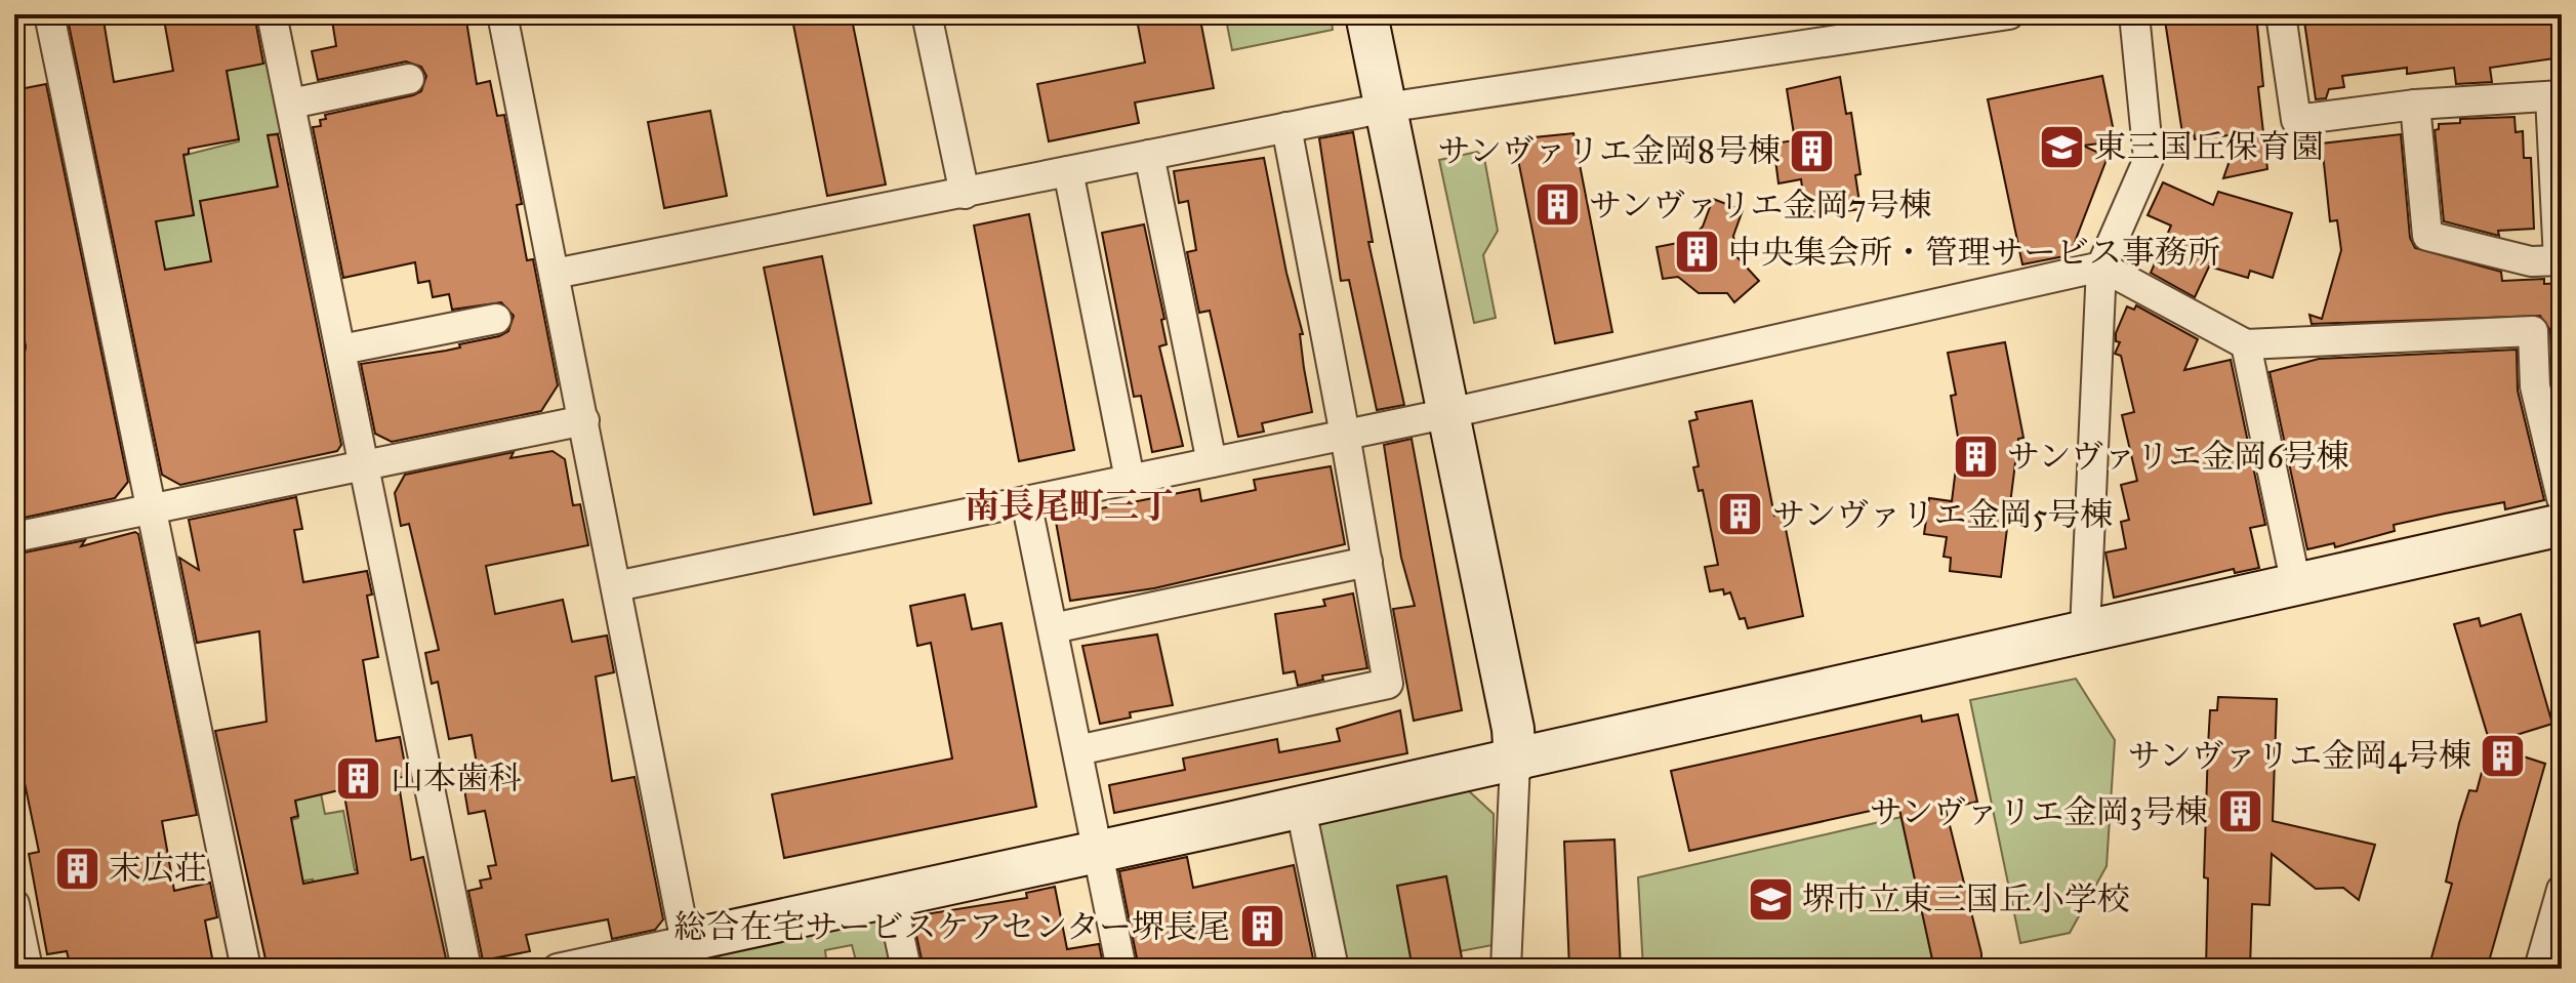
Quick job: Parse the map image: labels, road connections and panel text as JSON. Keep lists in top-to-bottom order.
{
  "districts": ["南長尾町三丁"],
  "places": {
    "school or university": ["東三国丘保育園", "堺市立東三国丘小学校"],
    "building": [
      "サンヴァリエ金岡8号棟",
      "サンヴァリエ金岡7号棟",
      "中央集会所・管理サービス事務所",
      "サンヴァリエ金岡6号棟",
      "サンヴァリエ金岡5号棟",
      "サンヴァリエ金岡4号棟",
      "山本歯科",
      "サンヴァリエ金岡3号棟",
      "末広荘",
      "総合在宅サービスケアセンター堺長尾"
    ]
  }
}
